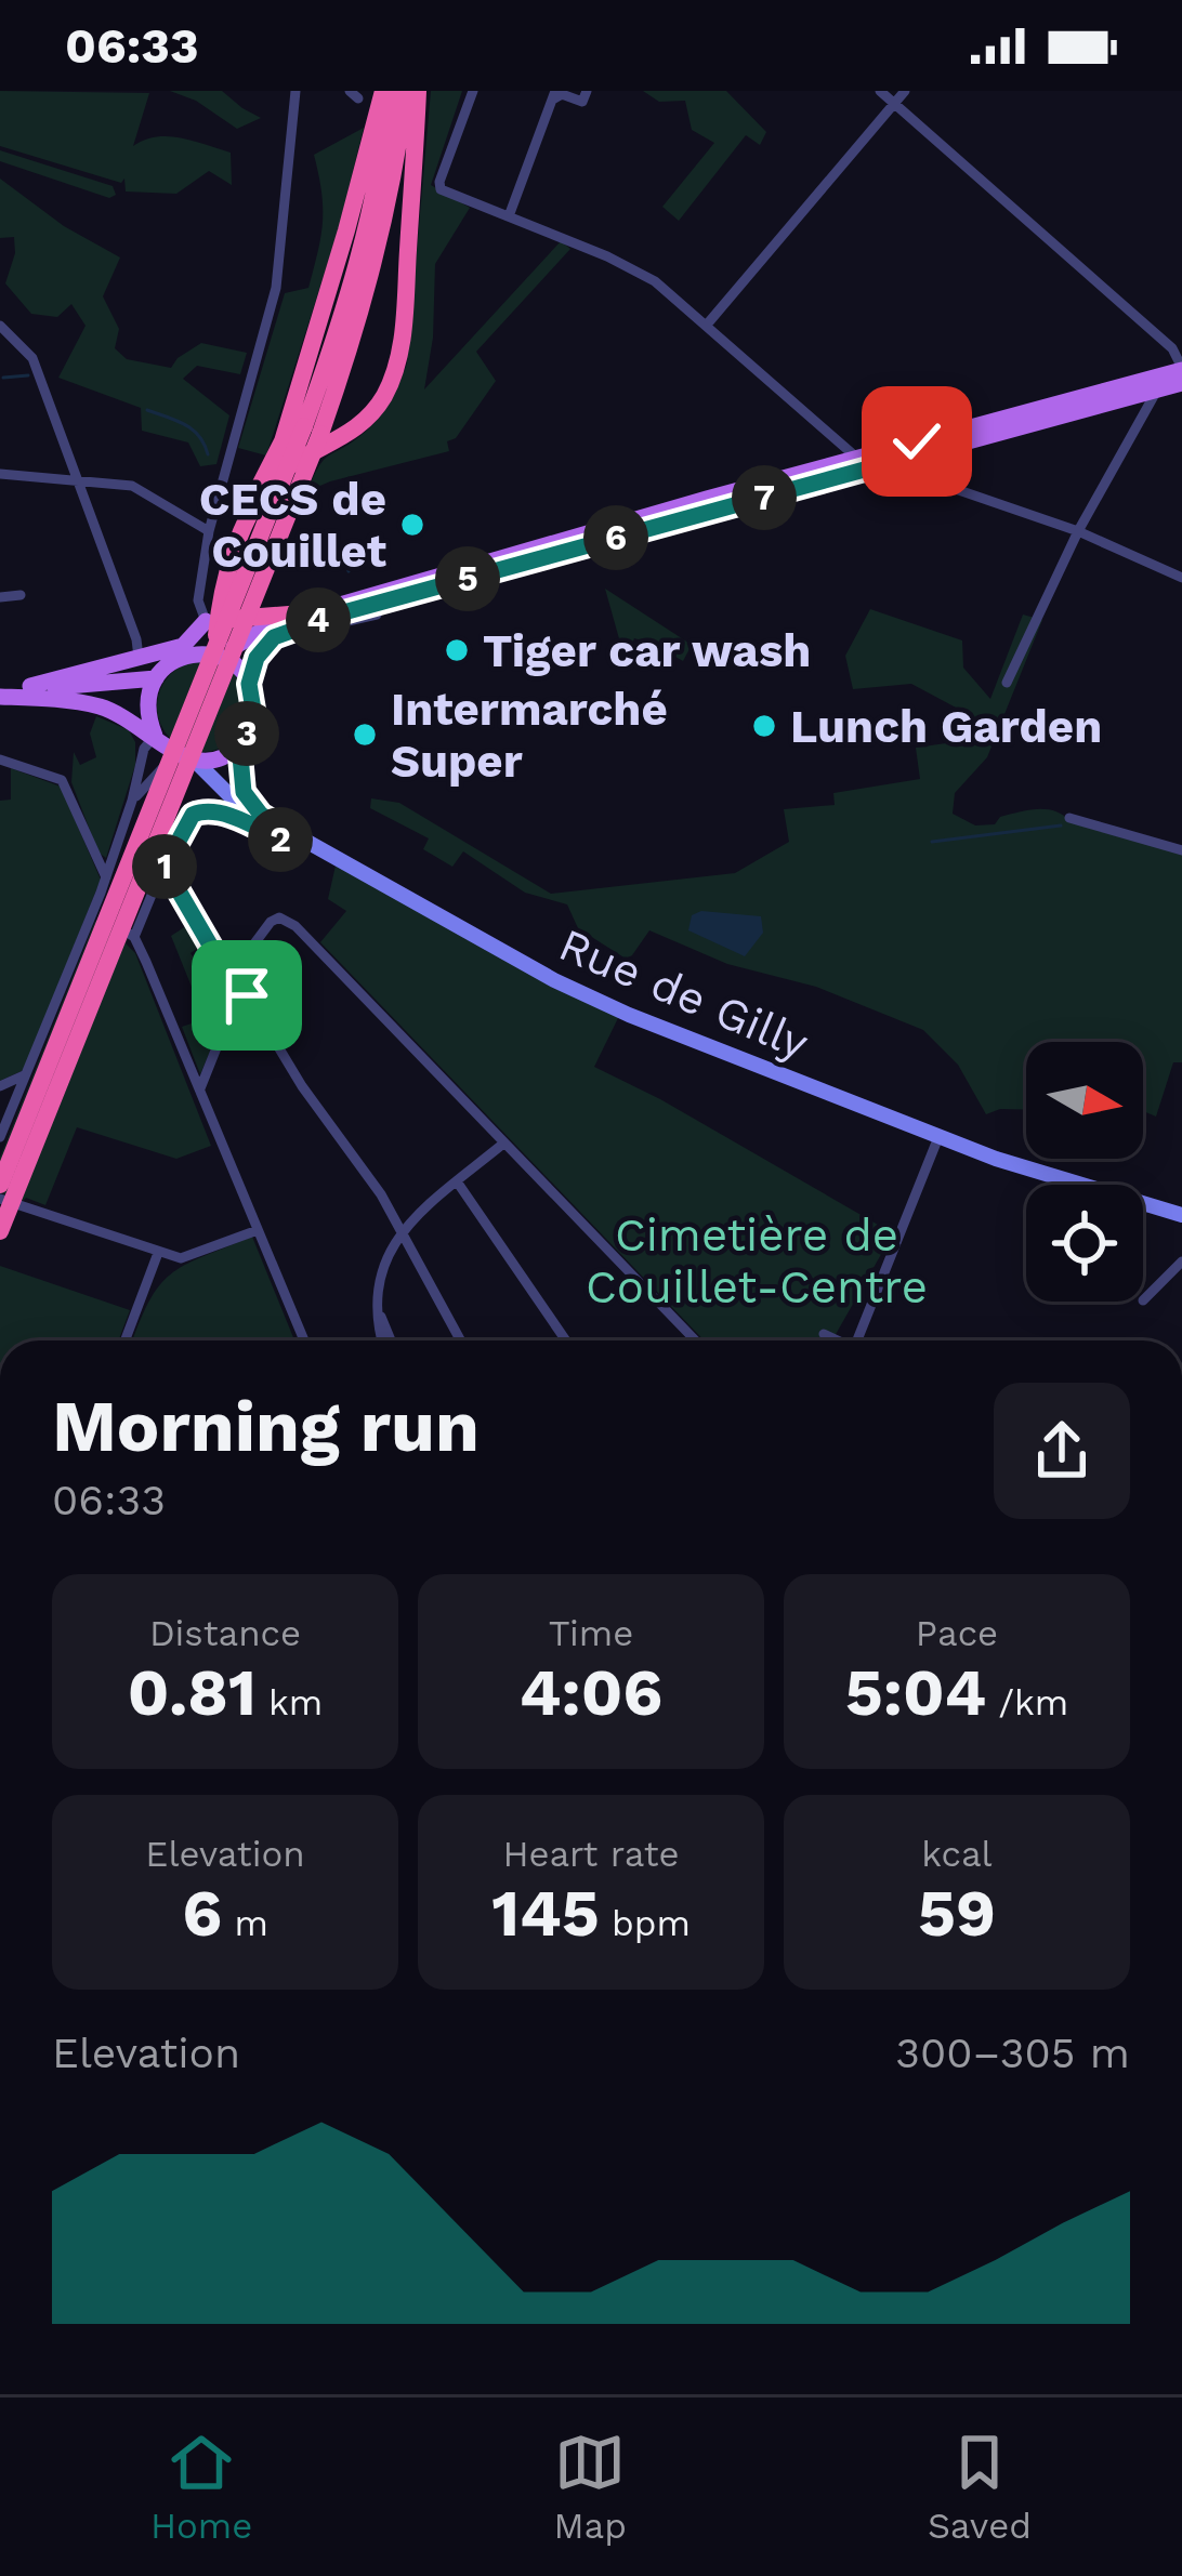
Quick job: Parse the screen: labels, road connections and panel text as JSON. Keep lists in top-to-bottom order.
{
  "streets": {
    "main road": ["Rue de Gilly"]
  },
  "parks": ["Cimetière de Couillet-Centre"],
  "places": [
    "CECS de Couillet",
    "Tiger car wash",
    "Lunch Garden",
    "Intermarché Super"
  ],
  "north": "right",
  "page": {
    "status": "06:33",
    "pins": [
      "7",
      "6",
      "5",
      "4",
      "3",
      "2",
      "1"
    ],
    "heading": ["Morning run", "06:33"],
    "stats": [
      ["Distance", "0.81 km"],
      ["Time", "4:06"],
      ["Pace", "5:04 /km"],
      ["Elevation", "6 m"],
      ["Heart rate", "145 bpm"],
      ["kcal", "59"]
    ],
    "chart": ["Elevation", "300–305 m"],
    "tabs": ["Home", "Map", "Saved"]
  }
}
